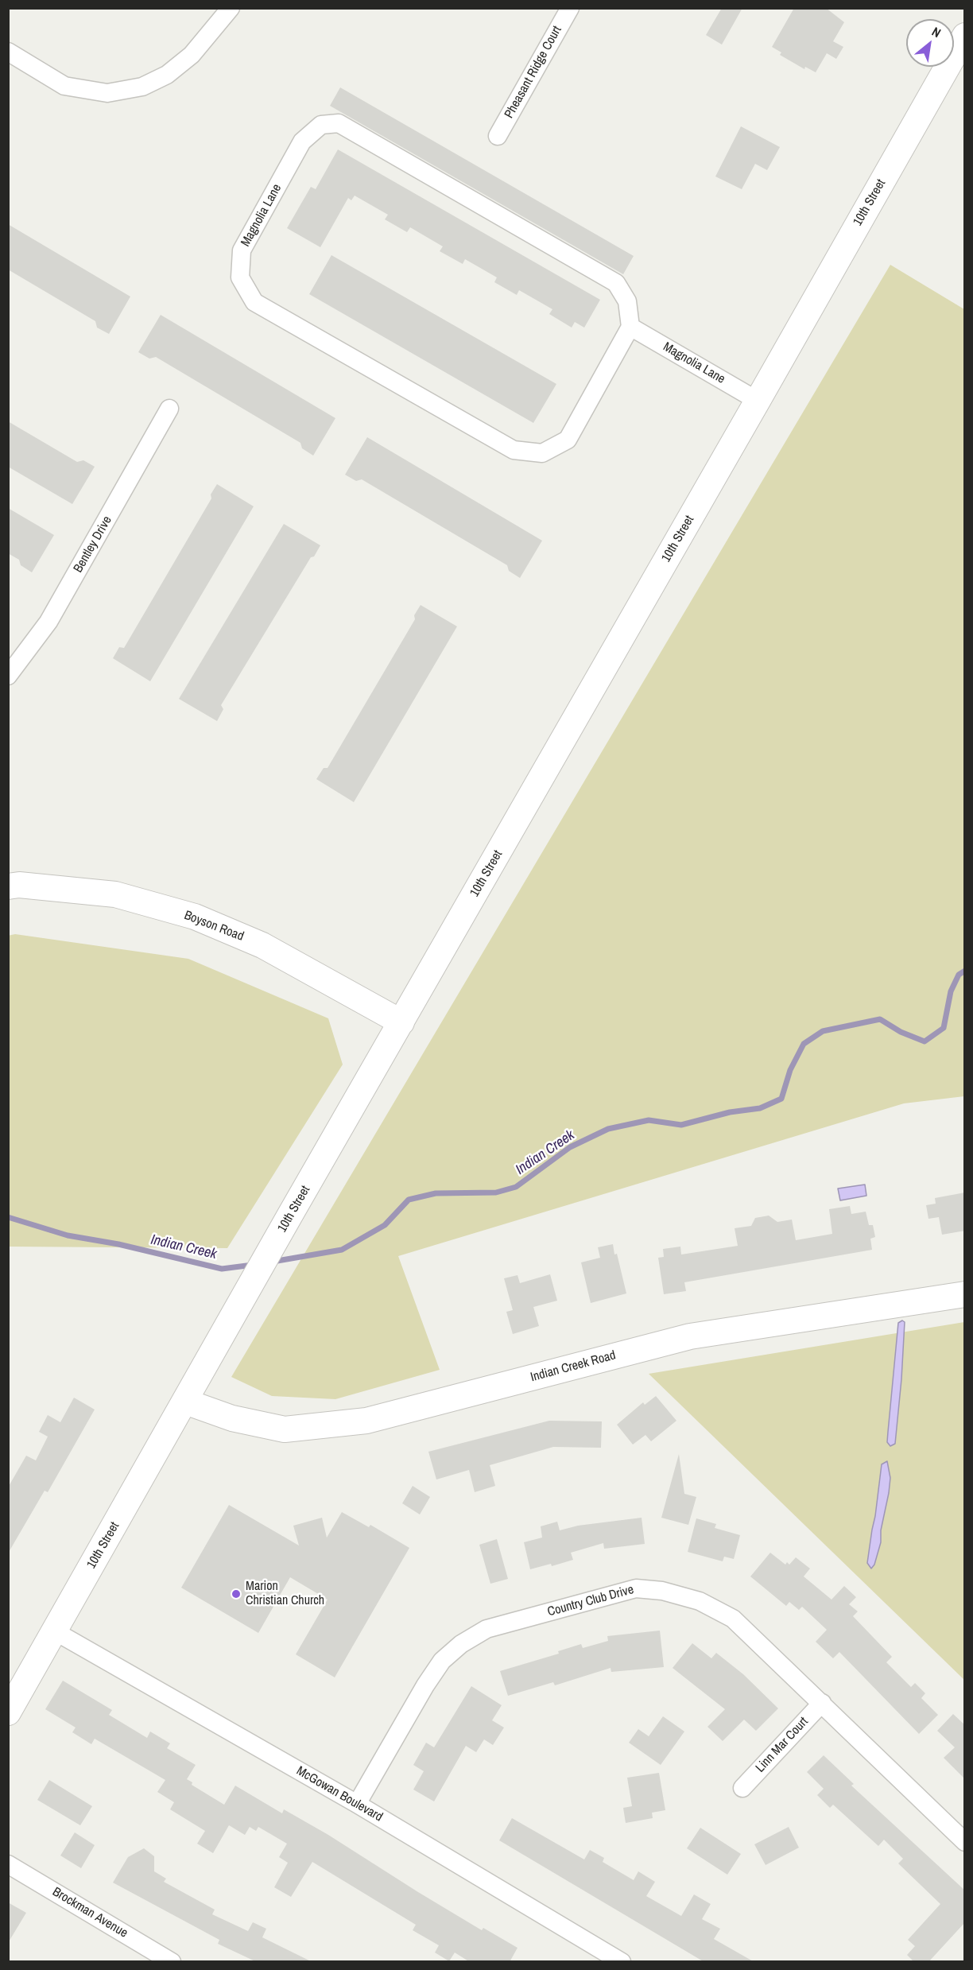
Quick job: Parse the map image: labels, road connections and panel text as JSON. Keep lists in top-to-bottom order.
{
  "streets": {
    "street": [
      "Pheasant Ridge Court",
      "10th Street",
      "Magnolia Lane",
      "Bentley Drive",
      "Boyson Road",
      "Indian Creek Road",
      "Country Club Drive",
      "Linn Mar Court",
      "McGowan Boulevard",
      "Brockman Avenue"
    ]
  },
  "crossings": [
    ["10th Street", "Magnolia Lane"],
    ["10th Street", "Boyson Road"],
    ["10th Street", "Indian Creek Road"],
    ["10th Street", "McGowan Boulevard"],
    ["Country Club Drive", "Linn Mar Court"],
    ["Country Club Drive", "McGowan Boulevard"]
  ],
  "water": ["Indian Creek"],
  "places": ["Marion Christian Church"],
  "north": "top right"
}
